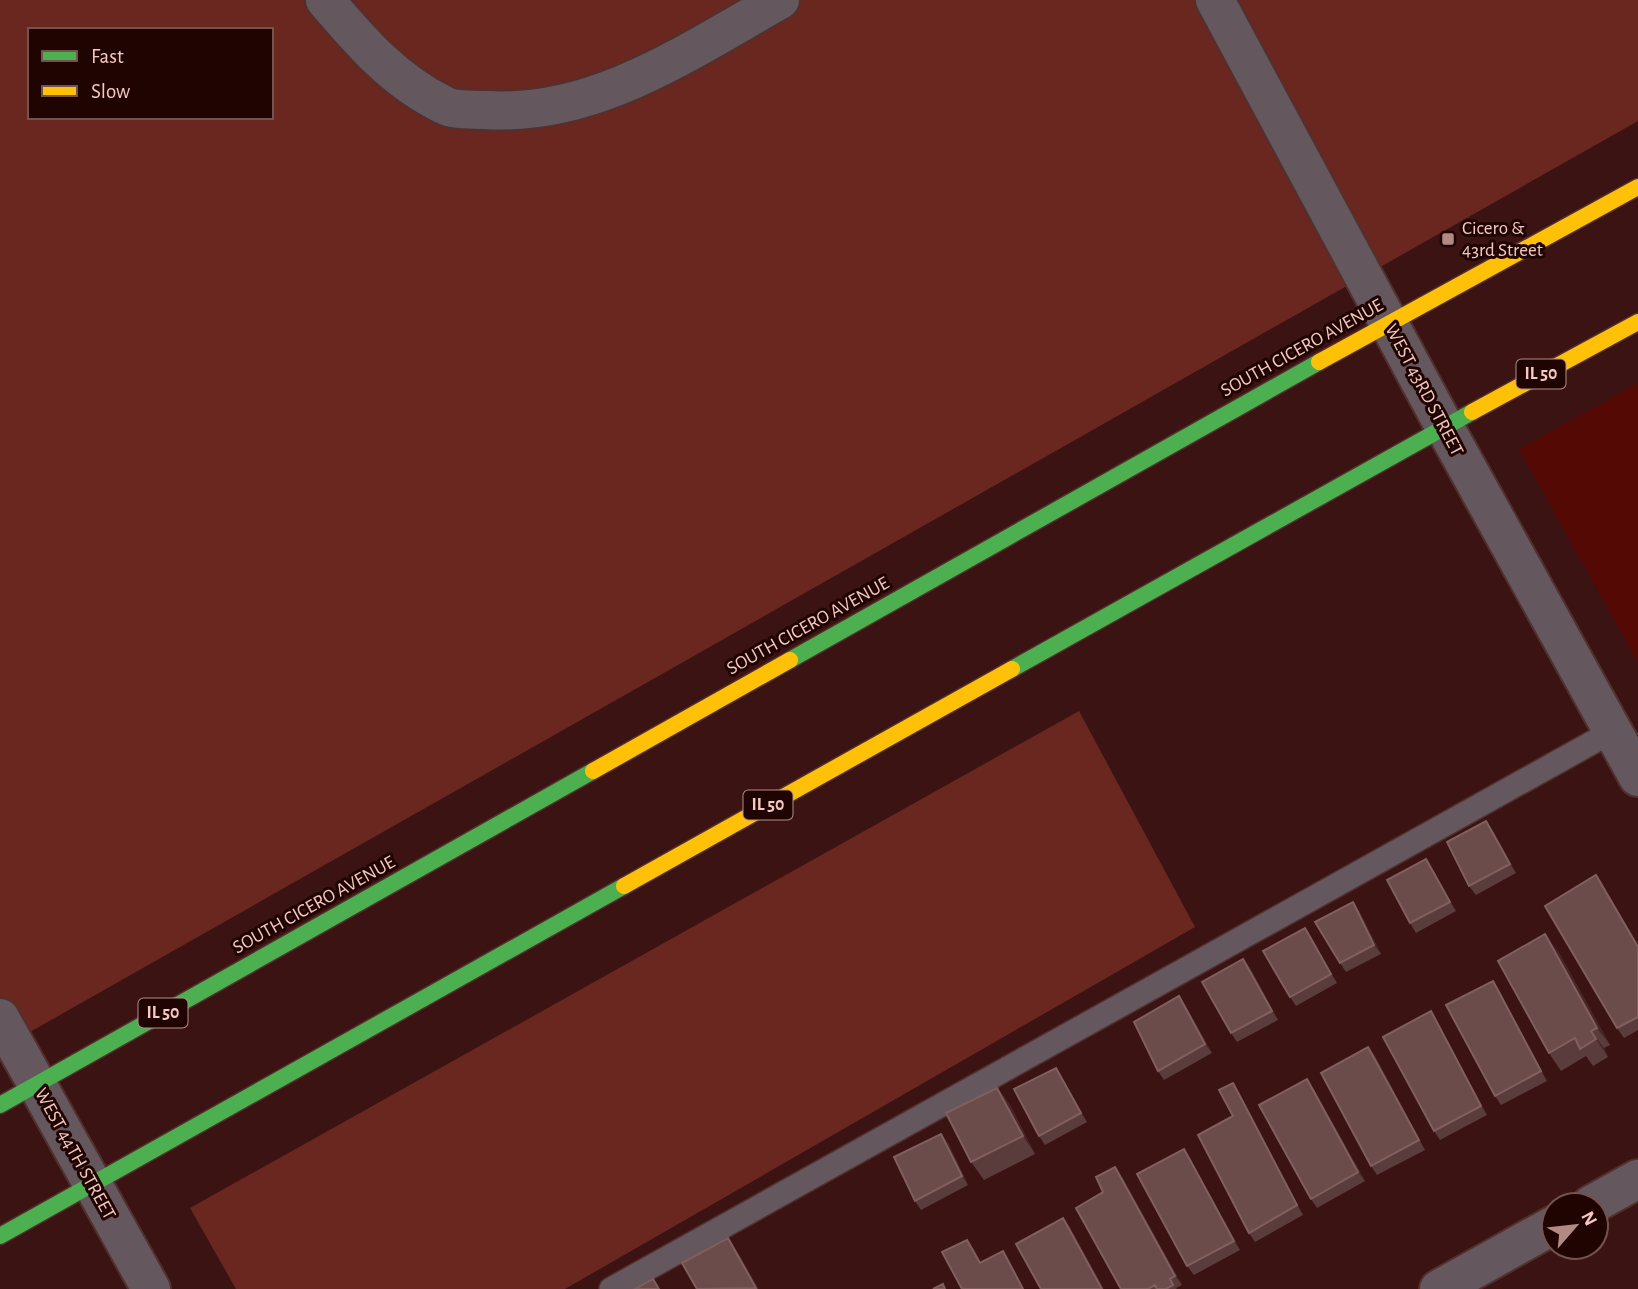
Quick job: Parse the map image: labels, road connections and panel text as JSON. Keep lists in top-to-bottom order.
{
  "streets": {
    "main road": ["SOUTH CICERO AVENUE", "IL 50"],
    "street": ["WEST 43RD STREET", "WEST 44TH STREET"]
  },
  "crossings": [
    ["SOUTH CICERO AVENUE", "WEST 43RD STREET"],
    ["SOUTH CICERO AVENUE", "WEST 44TH STREET"],
    ["IL 50", "WEST 43RD STREET"],
    ["IL 50", "WEST 44TH STREET"]
  ],
  "places": {
    "transit": ["Cicero & 43rd Street"]
  },
  "legend": ["Fast", "Slow"],
  "north": "top right"
}
